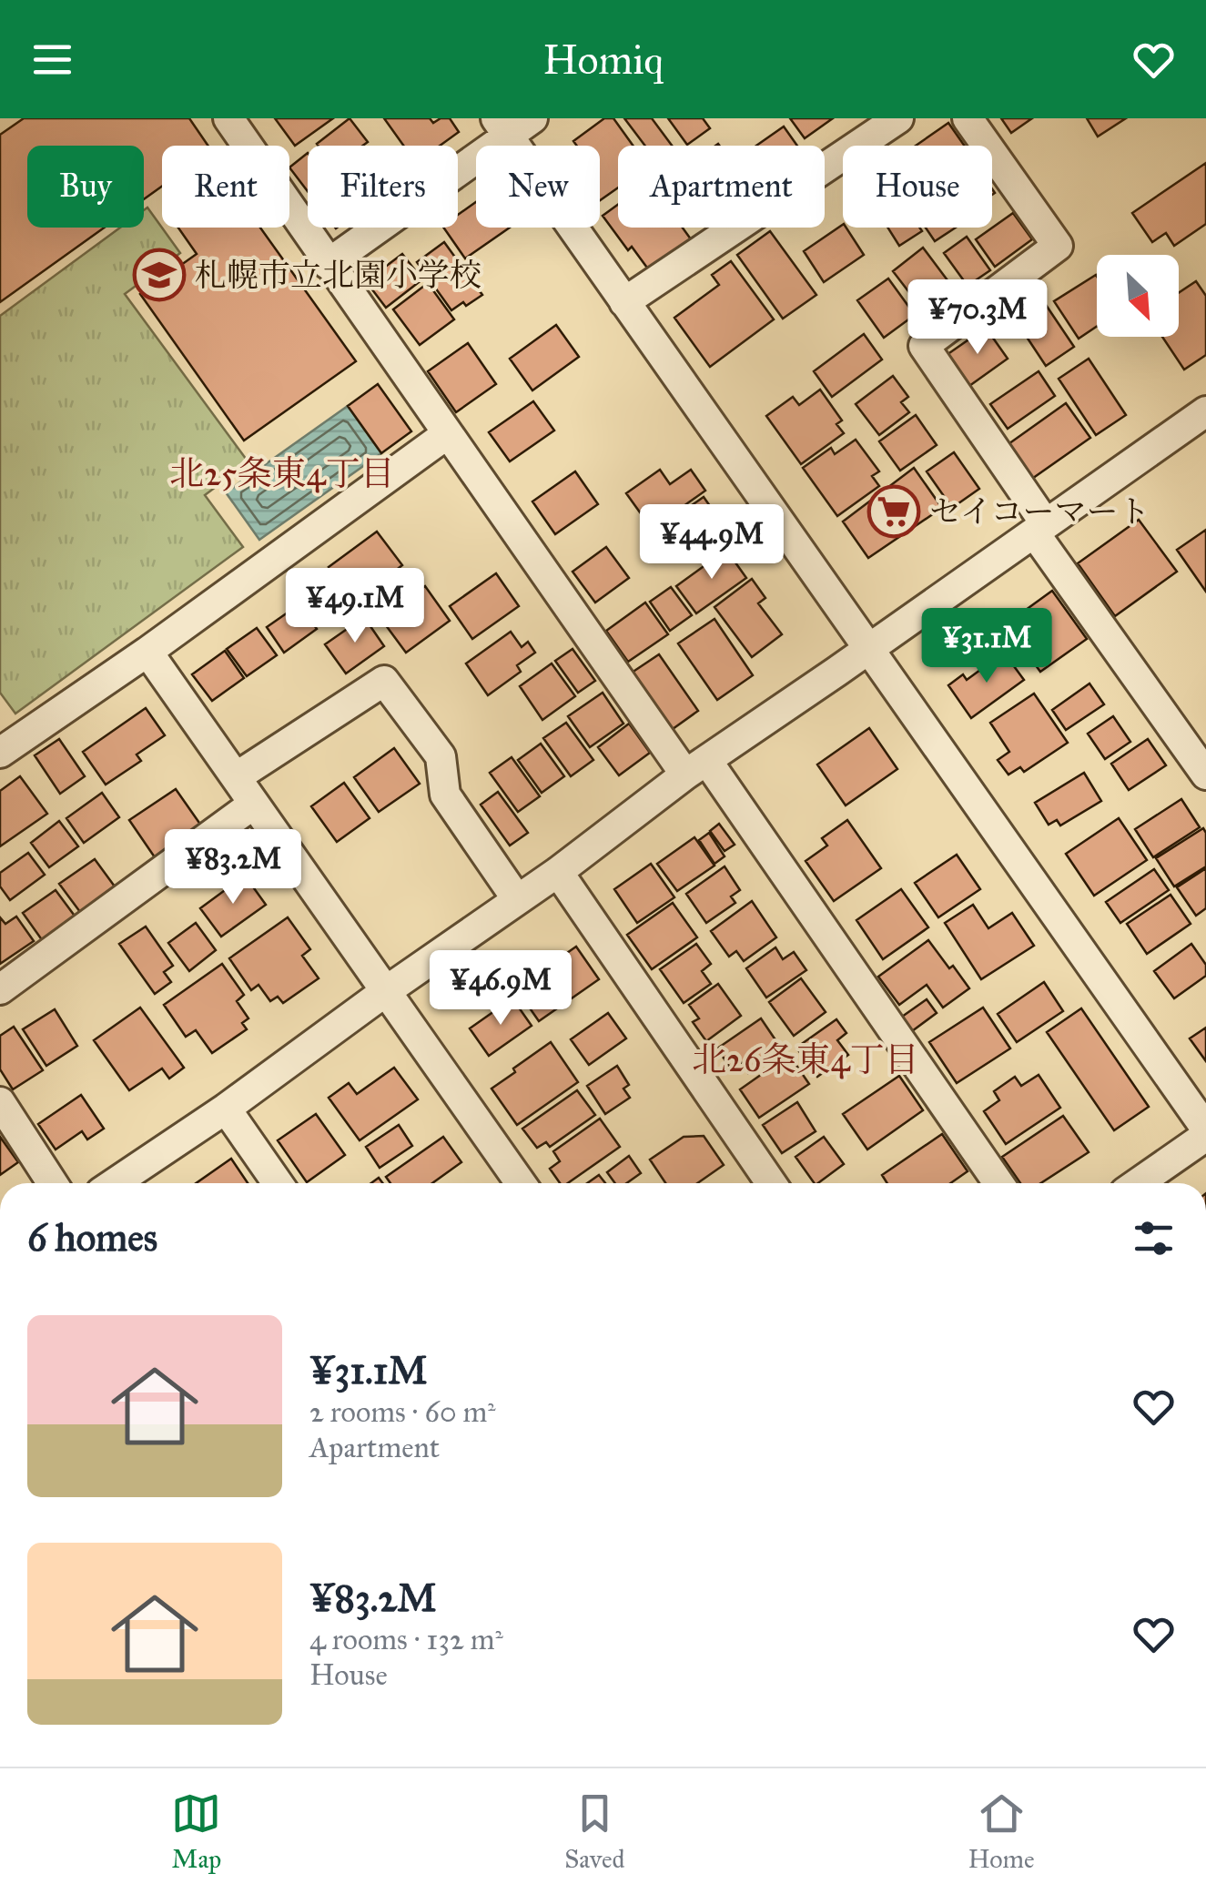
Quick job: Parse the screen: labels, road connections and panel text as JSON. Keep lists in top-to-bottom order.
{
  "districts": ["北25条東4丁目", "北26条東4丁目"],
  "places": {
    "school or university": ["札幌市立北園小学校"],
    "supermarket": ["セイコーマート"]
  },
  "north": "bottom right",
  "page": {
    "header": "Homiq",
    "chip": [
      "Buy",
      "Rent",
      "Filters",
      "New",
      "Apartment",
      "House"
    ],
    "price": [
      "¥70.3M",
      "¥44.9M",
      "¥49.1M",
      "¥31.1M",
      "¥83.2M",
      "¥46.9M"
    ],
    "heading": "6 homes",
    "list": [
      {
        "name": "¥31.1M",
        "note": "2 rooms · 60 m² · Apartment"
      },
      {
        "name": "¥83.2M",
        "note": "4 rooms · 132 m² · House"
      }
    ],
    "tabs": ["Map", "Saved", "Home"]
  }
}
